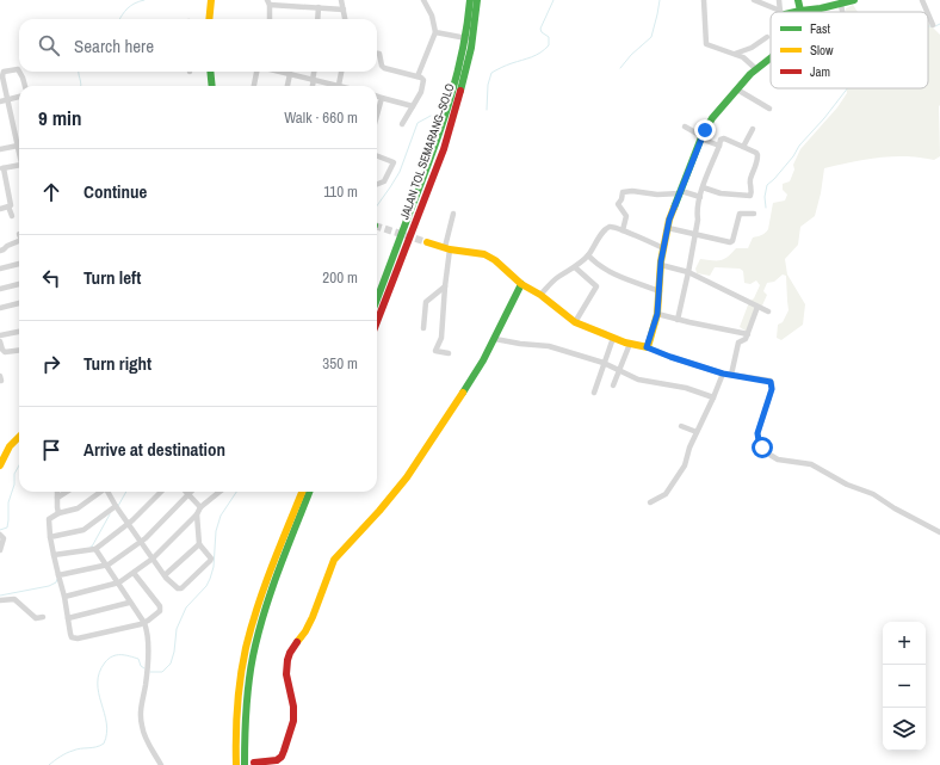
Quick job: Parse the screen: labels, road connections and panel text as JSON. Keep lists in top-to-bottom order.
{
  "streets": {
    "main road": ["JALAN TOL SEMARANG–SOLO"]
  },
  "legend": ["Fast", "Slow", "Jam"],
  "page": {
    "search": "Search here",
    "heading": ["9 min", "Walk · 660 m"],
    "list": [
      ["Continue", "110 m"],
      ["Turn left", "200 m"],
      ["Turn right", "350 m"],
      "Arrive at destination"
    ],
    "map_buttons": ["+", "−"]
  }
}
